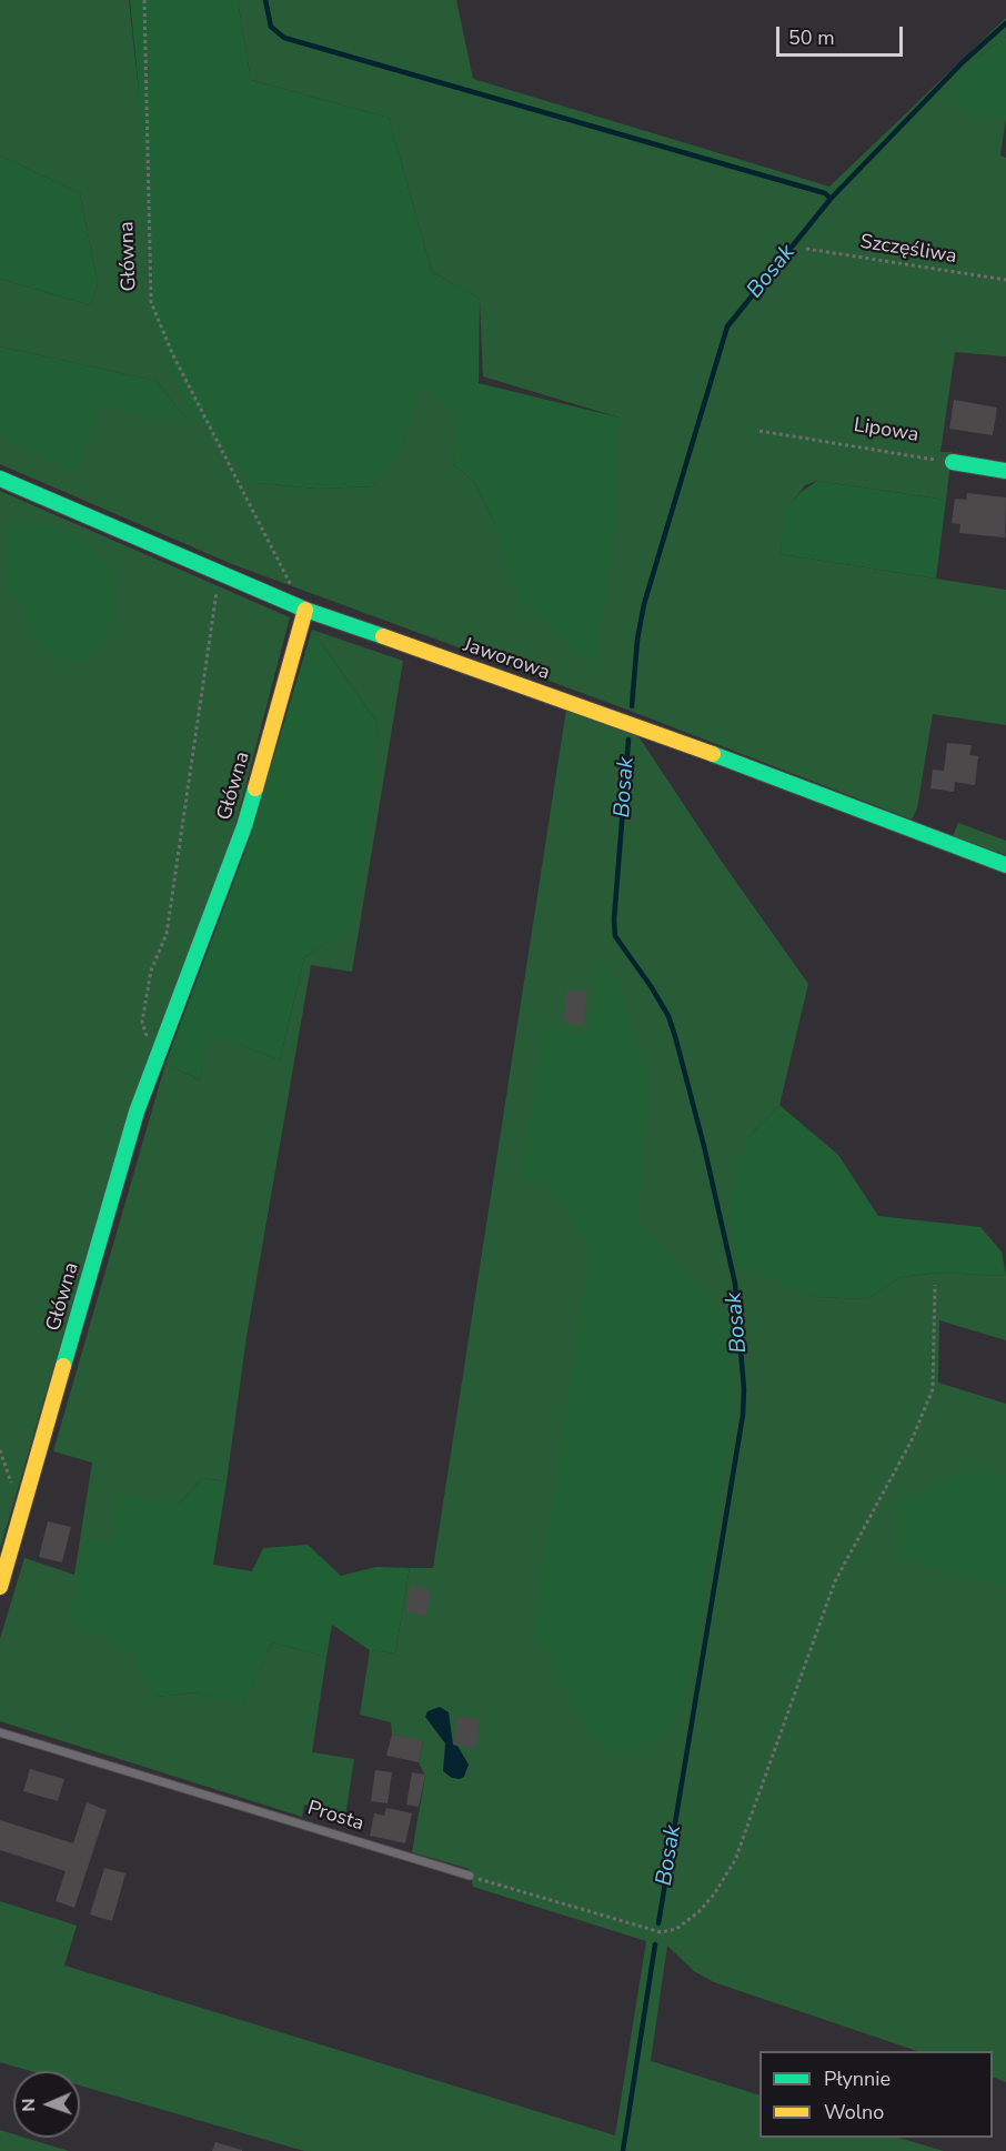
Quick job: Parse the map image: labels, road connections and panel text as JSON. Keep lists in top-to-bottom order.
{
  "streets": {
    "street": ["Główna", "Jaworowa"],
    "lane": ["Prosta"],
    "path": ["Szczęśliwa", "Lipowa"]
  },
  "crossings": [
    ["Główna", "Jaworowa"]
  ],
  "water": ["Bosak"],
  "legend": ["Płynnie", "Wolno"],
  "scale_bar": "50 m",
  "north": "left"
}
